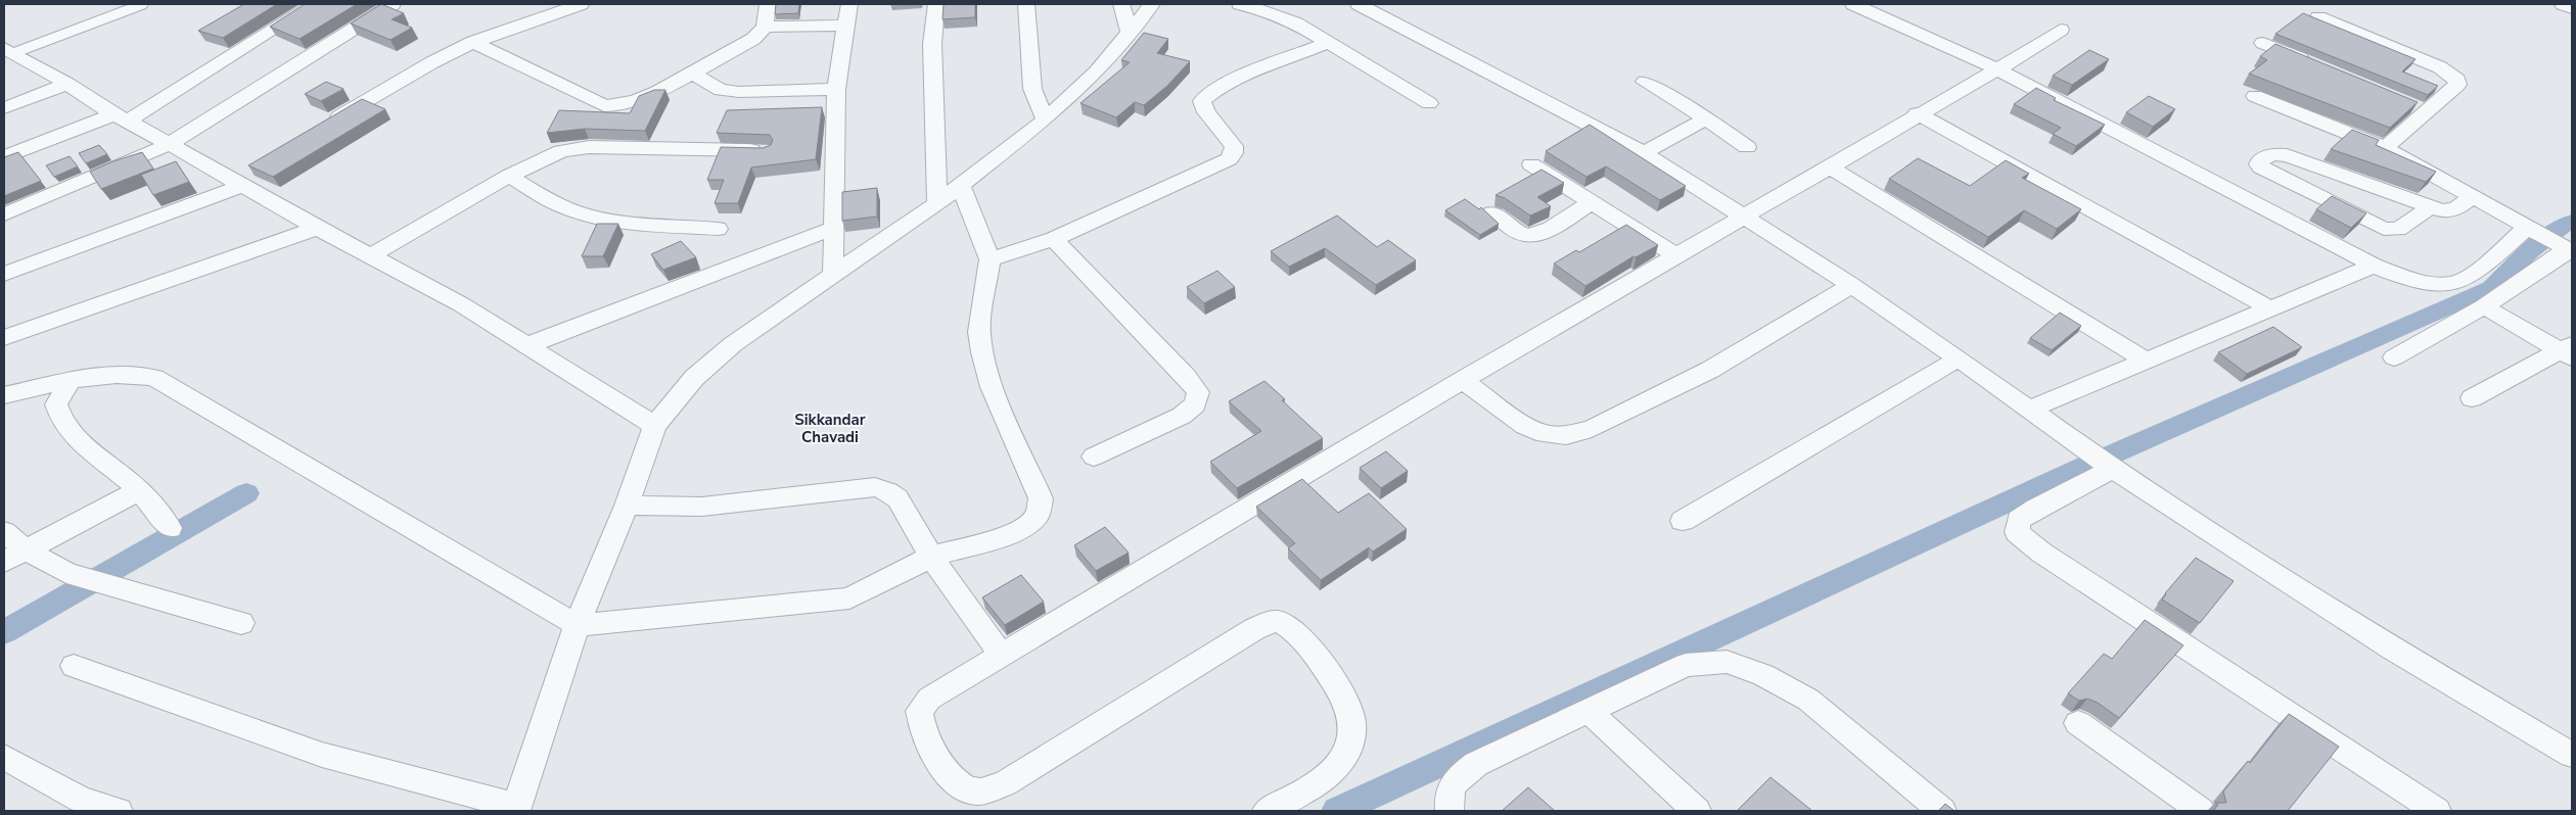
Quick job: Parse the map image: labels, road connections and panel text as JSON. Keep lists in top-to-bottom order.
{
  "districts": ["Sikkandar Chavadi"]
}
